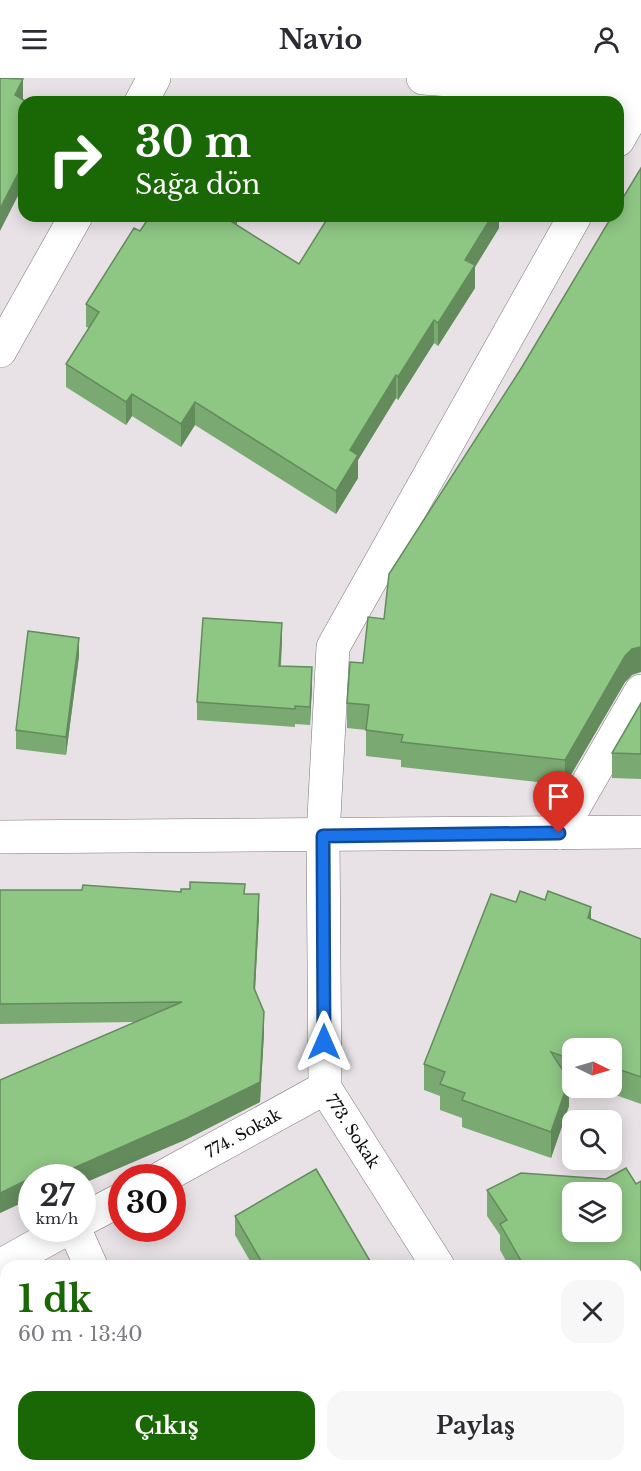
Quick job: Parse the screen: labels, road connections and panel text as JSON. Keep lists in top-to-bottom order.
{
  "streets": {
    "street": ["773. Sokak", "774. Sokak"]
  },
  "crossings": [
    ["773. Sokak", "774. Sokak"]
  ],
  "north": "right",
  "page": {
    "header": "Navio",
    "turn": ["30 m", "Sağa dön"],
    "speed": "27 km/h",
    "limit": "30",
    "heading": ["1 dk", "60 m · 13:40"],
    "buttons": ["Çıkış", "Paylaş"]
  }
}
